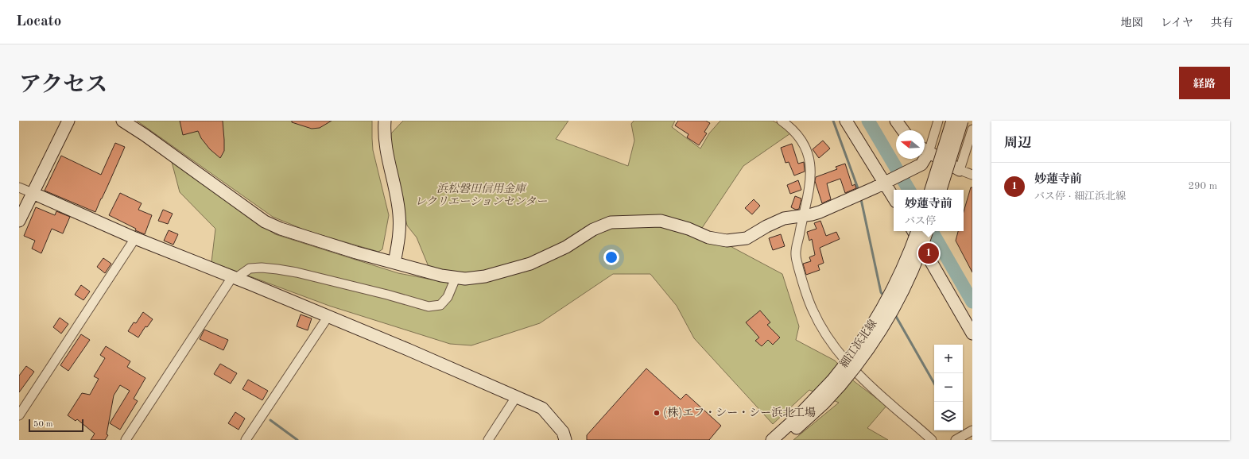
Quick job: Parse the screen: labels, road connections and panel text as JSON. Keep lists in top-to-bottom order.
{
  "streets": {
    "street": ["細江浜北線"]
  },
  "parks": ["浜松磐田信用金庫 レクリエーションセンター"],
  "places": ["(株)エフ・シー・シー浜北工場"],
  "scale_bar": "50 m",
  "north": "left",
  "page": {
    "header": "Locato",
    "nav": ["地図", "レイヤ", "共有"],
    "title": "アクセス",
    "buttons": "経路",
    "heading": "周辺",
    "list": [
      {
        "mark": "1",
        "name": "妙蓮寺前",
        "note": "バス停 · 細江浜北線",
        "value": "290 m"
      }
    ],
    "popup": ["妙蓮寺前", "バス停"],
    "pins": "1",
    "map_buttons": ["+", "−"],
    "scale": "50 m"
  }
}
